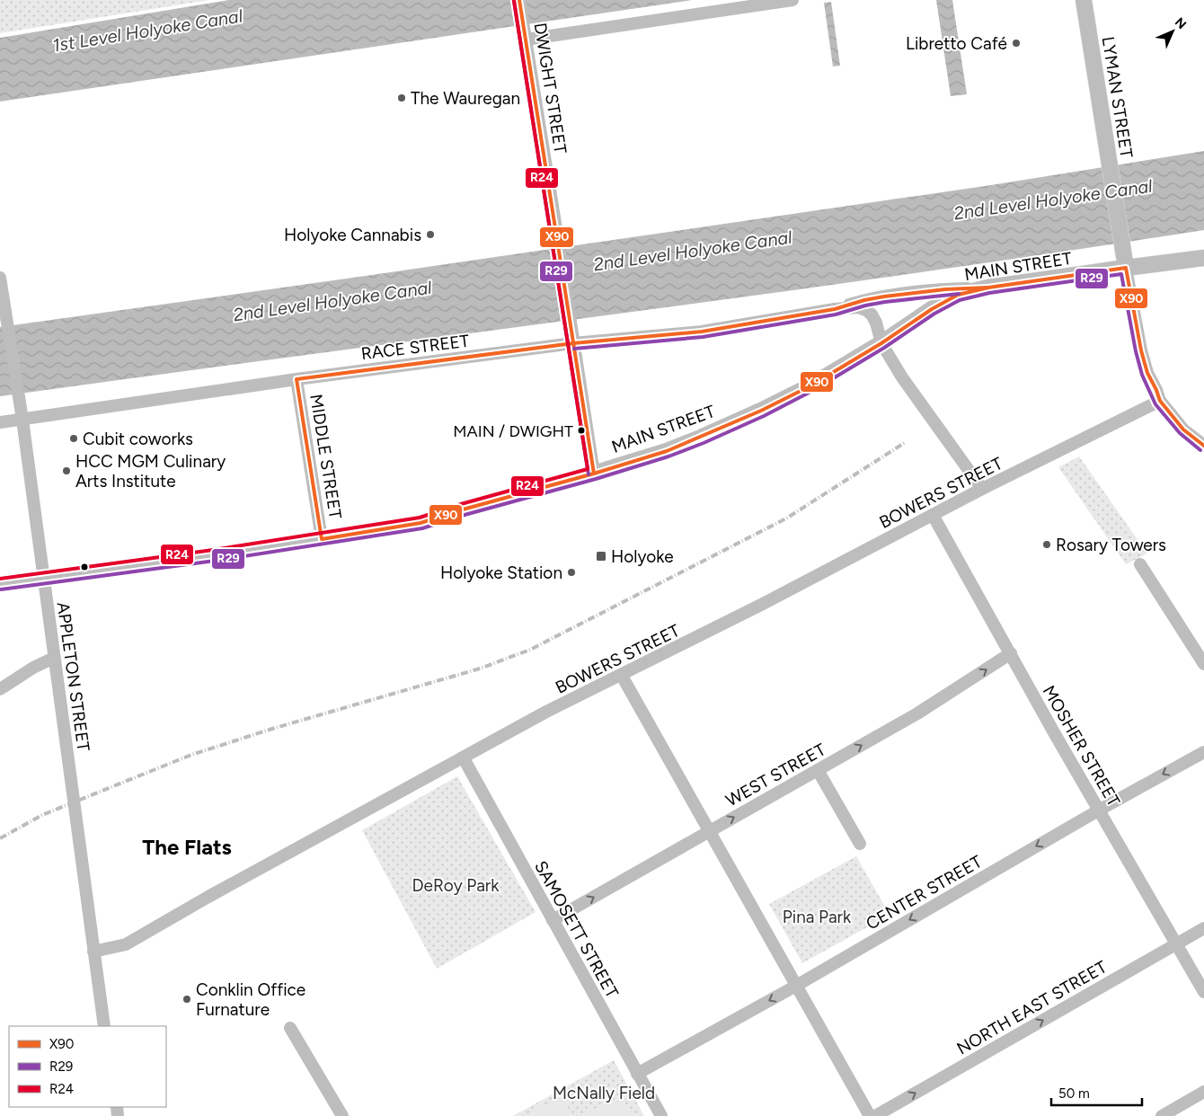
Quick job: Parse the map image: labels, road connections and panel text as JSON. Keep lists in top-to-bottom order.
{
  "streets": {
    "main road": ["LYMAN STREET", "MAIN STREET"],
    "street": [
      "DWIGHT STREET",
      "RACE STREET",
      "MIDDLE STREET",
      "BOWERS STREET",
      "APPLETON STREET",
      "MOSHER STREET",
      "WEST STREET",
      "CENTER STREET",
      "SAMOSETT STREET",
      "NORTH EAST STREET"
    ]
  },
  "crossings": [
    ["DWIGHT STREET", "MAIN STREET"],
    ["DWIGHT STREET", "RACE STREET"],
    ["LYMAN STREET", "MAIN STREET"],
    ["LYMAN STREET", "BOWERS STREET"],
    ["MAIN STREET", "RACE STREET"],
    ["MAIN STREET", "MIDDLE STREET"],
    ["MAIN STREET", "APPLETON STREET"],
    ["RACE STREET", "MIDDLE STREET"],
    ["RACE STREET", "APPLETON STREET"],
    ["BOWERS STREET", "APPLETON STREET"],
    ["BOWERS STREET", "MOSHER STREET"],
    ["BOWERS STREET", "SAMOSETT STREET"],
    ["MOSHER STREET", "WEST STREET"],
    ["MOSHER STREET", "CENTER STREET"],
    ["MOSHER STREET", "NORTH EAST STREET"],
    ["WEST STREET", "SAMOSETT STREET"],
    ["CENTER STREET", "SAMOSETT STREET"]
  ],
  "one_way": ["WEST STREET", "CENTER STREET", "NORTH EAST STREET"],
  "districts": ["The Flats"],
  "water": ["1st Level Holyoke Canal", "2nd Level Holyoke Canal"],
  "parks": ["DeRoy Park", "Pina Park", "McNally Field"],
  "places": {
    "other": [
      "Libretto Café",
      "The Wauregan",
      "Holyoke Cannabis",
      "MAIN / DWIGHT",
      "Cubit coworks",
      "HCC MGM Culinary Arts Institute",
      "Rosary Towers",
      "Holyoke Station",
      "Conklin Office Furnature"
    ],
    "transit": ["Holyoke"]
  },
  "lines": ["transit line X90", "transit line R29", "transit line R24"],
  "legend": ["X90", "R29", "R24"],
  "scale_bar": "50 m",
  "north": "top right"
}
